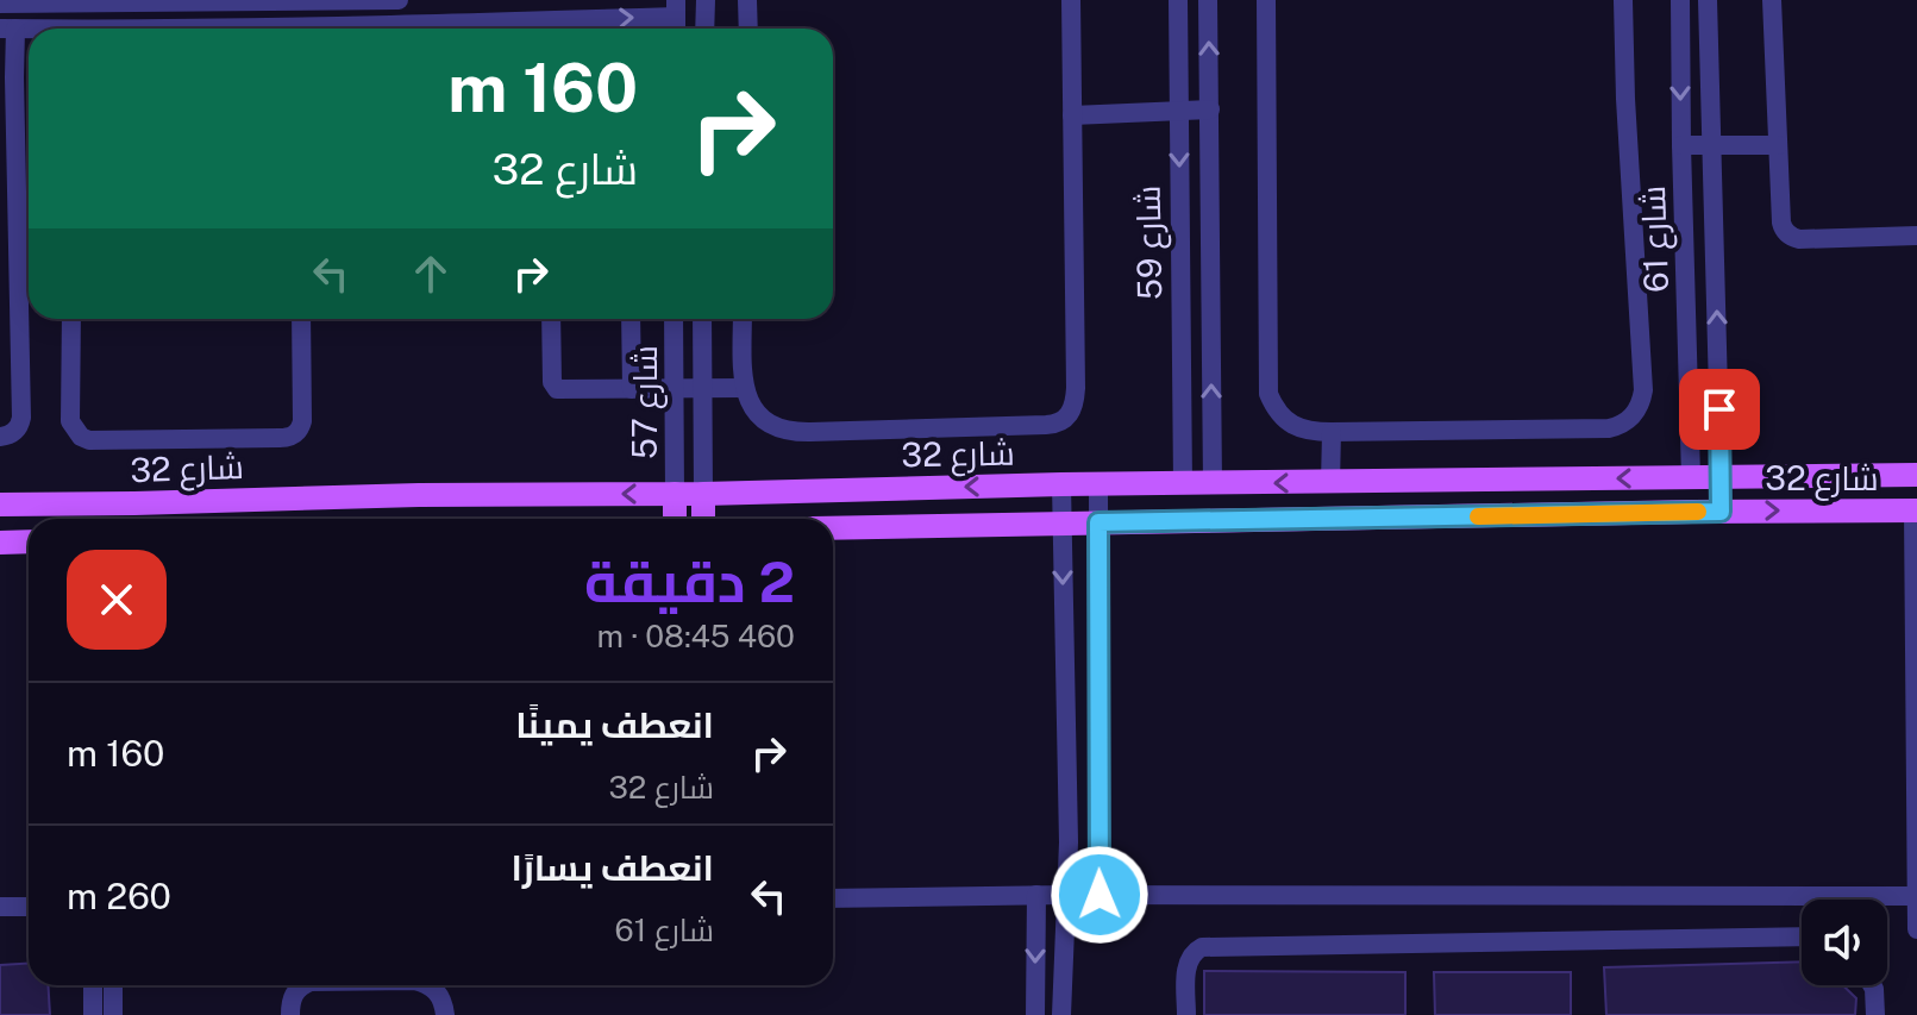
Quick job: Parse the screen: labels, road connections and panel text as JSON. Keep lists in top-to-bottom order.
{
  "streets": {
    "main road": ["شارع 32"],
    "street": ["شارع 61", "شارع 59", "شارع 57"]
  },
  "crossings": [
    ["شارع 61", "شارع 32"],
    ["شارع 59", "شارع 32"],
    ["شارع 57", "شارع 32"]
  ],
  "page": {
    "turn": ["160 m", "شارع 32"],
    "heading": ["2 دقيقة", "460 m · 08:45"],
    "list": [
      {
        "name": "انعطف يمينًا",
        "note": "شارع 32",
        "value": "160 m"
      },
      {
        "name": "انعطف يسارًا",
        "note": "شارع 61",
        "value": "260 m"
      }
    ]
  }
}
